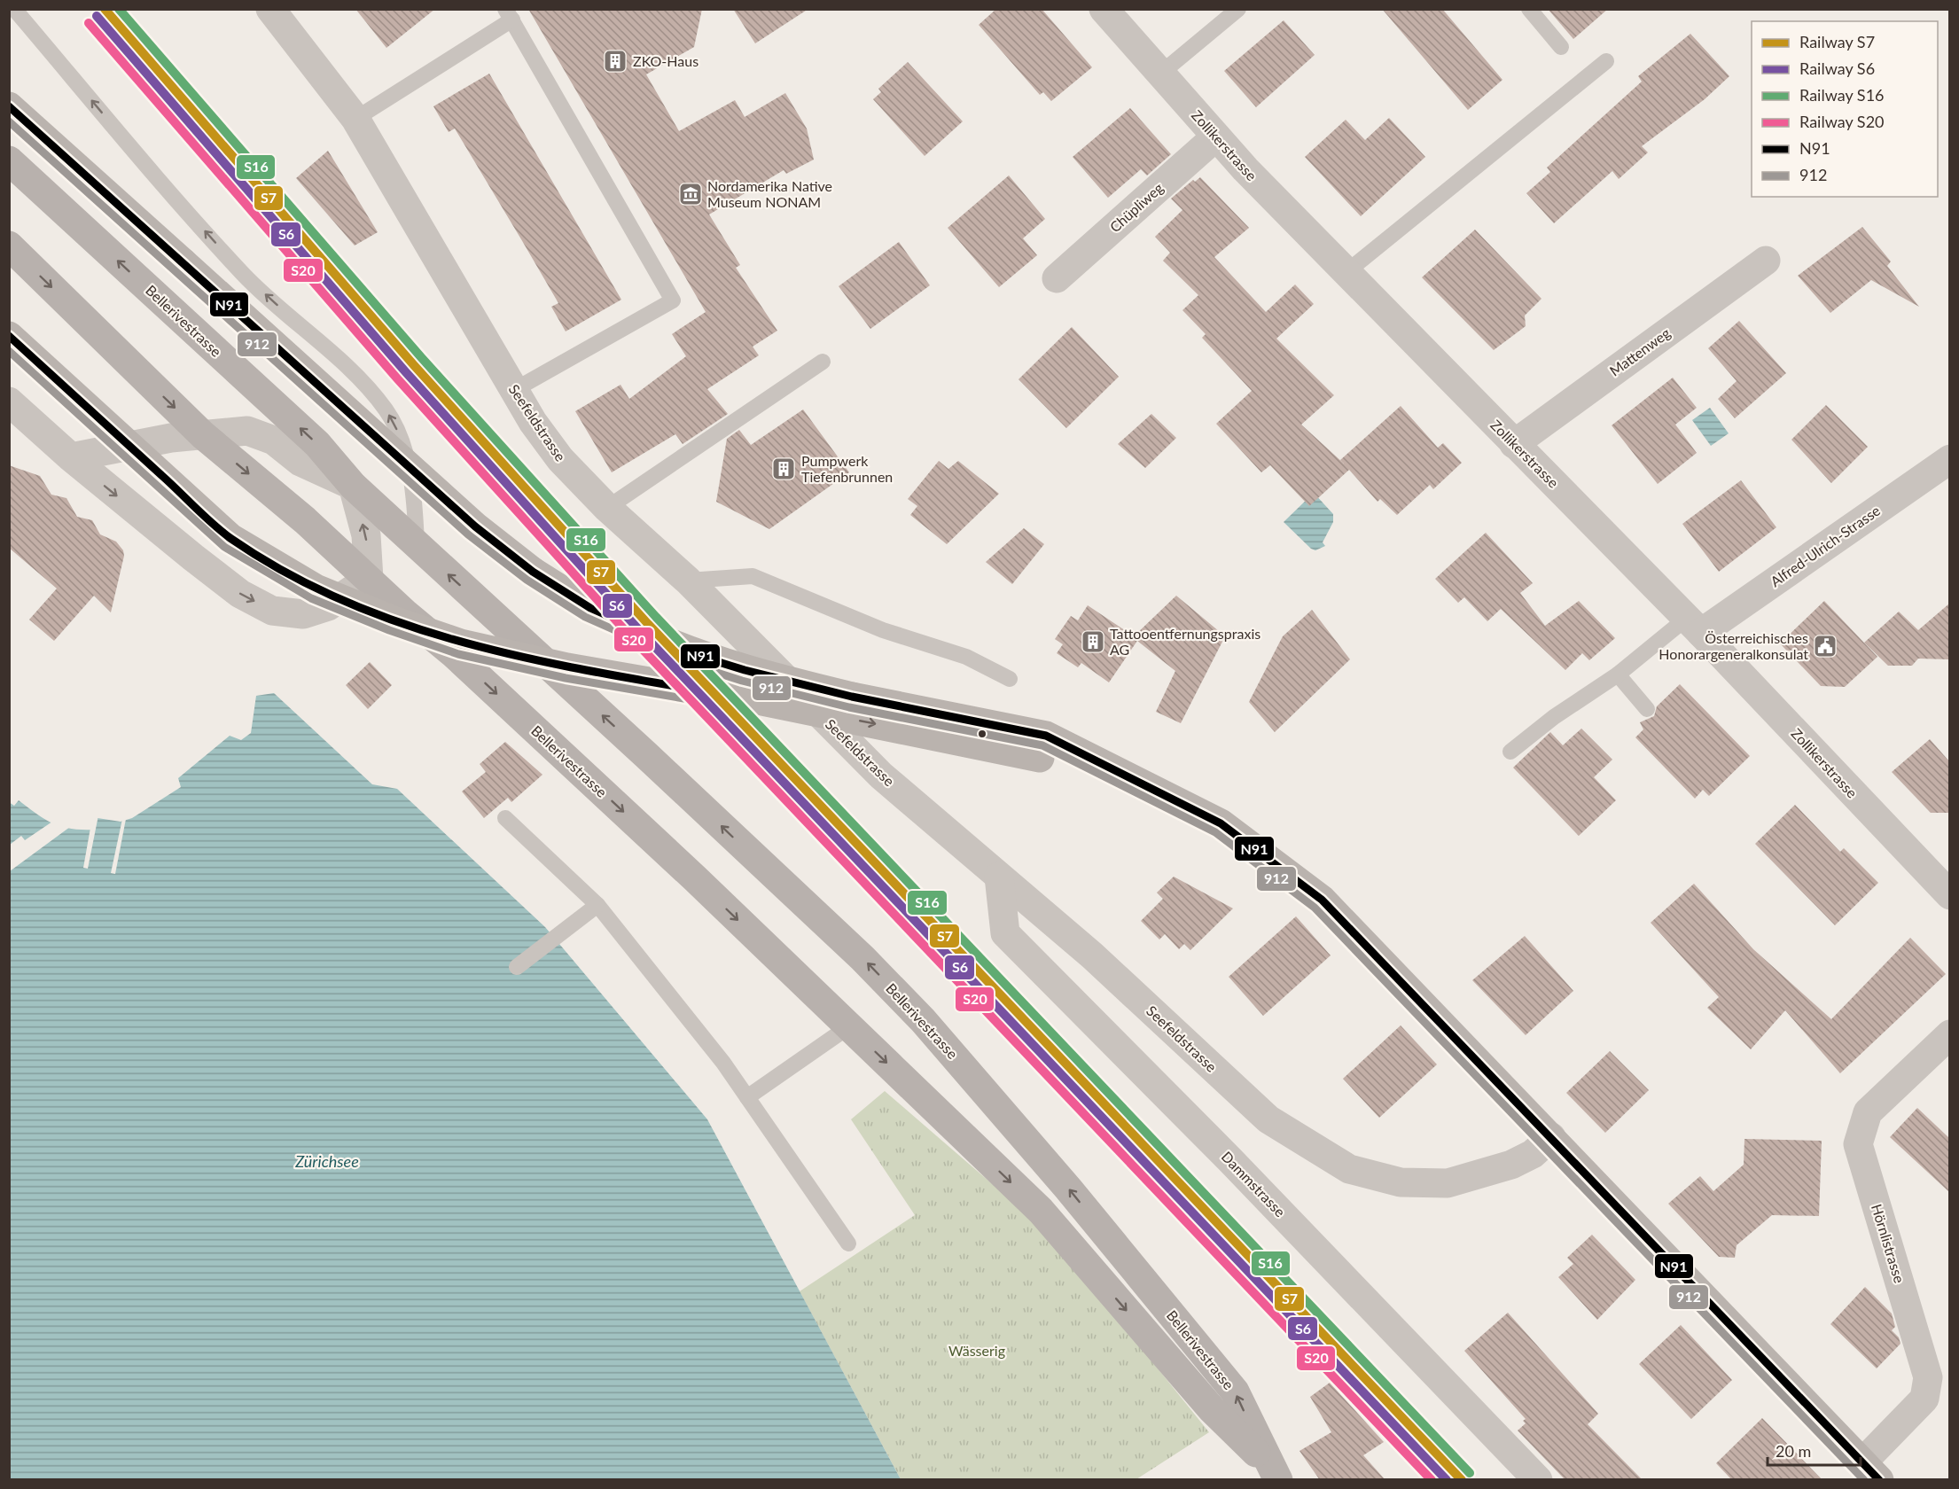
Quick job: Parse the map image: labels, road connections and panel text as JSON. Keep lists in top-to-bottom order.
{
  "streets": {
    "main road": ["Bellerivestrasse"],
    "street": [
      "Zollikerstrasse",
      "Chüpliweg",
      "Mattenweg",
      "Seefeldstrasse",
      "Alfred-Ulrich-Strasse",
      "Dammstrasse",
      "Hörnlistrasse"
    ]
  },
  "crossings": [
    ["Zollikerstrasse", "Chüpliweg"],
    ["Zollikerstrasse", "Mattenweg"],
    ["Zollikerstrasse", "Alfred-Ulrich-Strasse"],
    ["Seefeldstrasse", "Dammstrasse"]
  ],
  "water": ["Zürichsee"],
  "parks": ["Wässerig"],
  "places": {
    "building": ["ZKO-Haus", "Pumpwerk Tiefenbrunnen", "Tattooentfernungspraxis AG"],
    "museum": ["Nordamerika Native Museum NONAM"],
    "public building": ["Österreichisches Honorargeneralkonsulat"]
  },
  "lines": [
    "rail line S7",
    "rail line S16",
    "rail line S6",
    "rail line S20",
    "transit line N91",
    "transit line 912"
  ],
  "legend": [
    "Railway S7",
    "Railway S6",
    "Railway S16",
    "Railway S20",
    "N91",
    "912"
  ],
  "scale_bar": "20 m"
}
